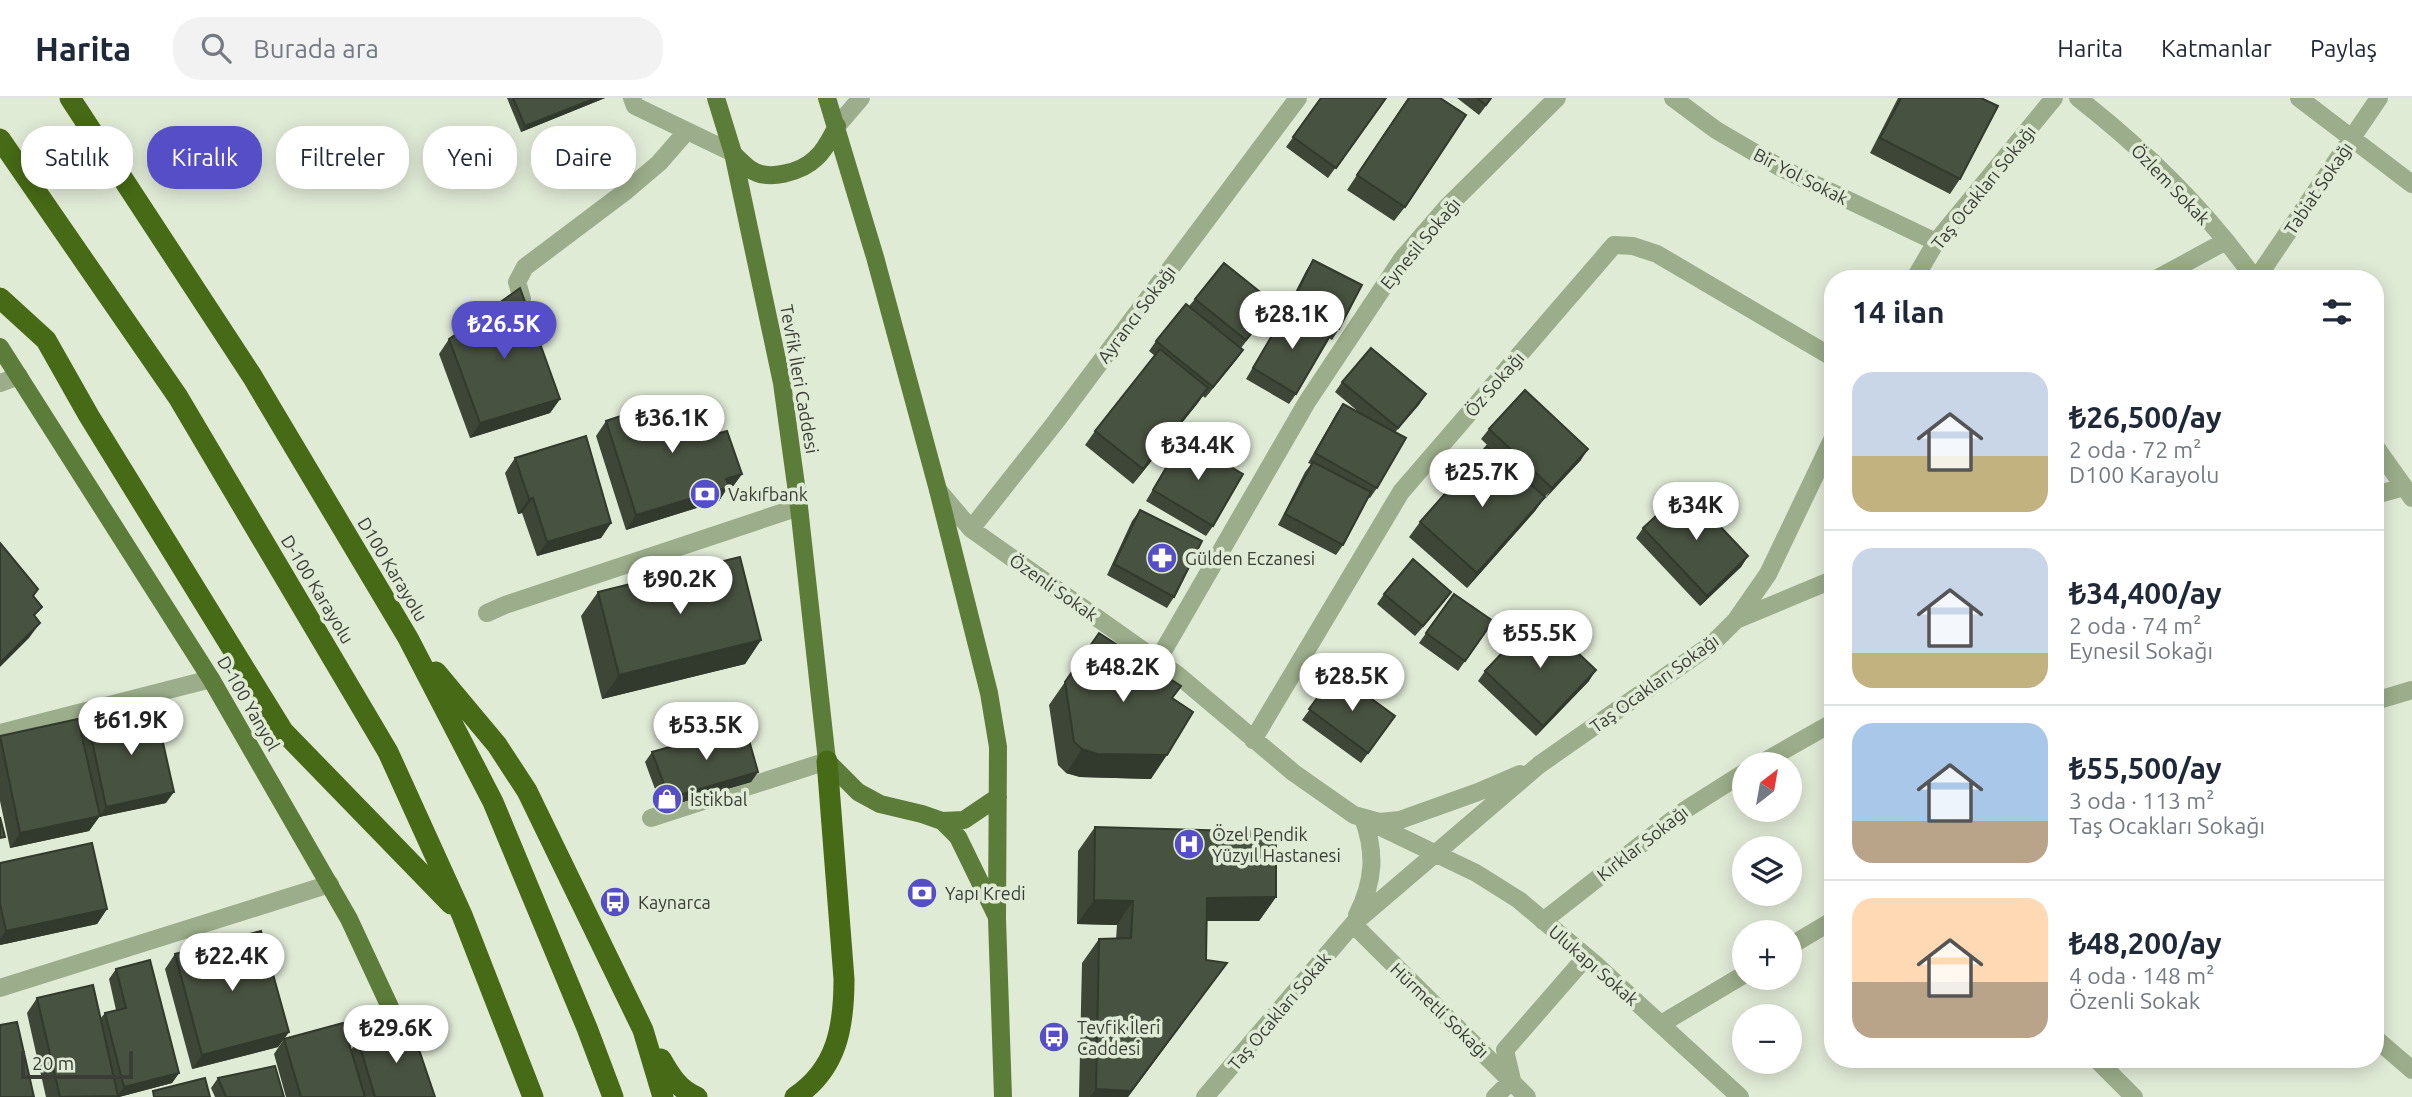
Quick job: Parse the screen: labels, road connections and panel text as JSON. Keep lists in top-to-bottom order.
{
  "streets": {
    "highway": ["D100 Karayolu", "D-100 Karayolu"],
    "main road": ["Tevfik İleri Caddesi", "D-100 Yanyol"],
    "street": [
      "Bir Yol Sokak",
      "Özlem Sokak",
      "Taş Ocakları Sokağı",
      "Tabiat Sokağı",
      "Eynesil Sokağı",
      "Ayrancı Sokağı",
      "Öz Sokağı",
      "Özenli Sokak",
      "Kırklar Sokağı",
      "Ulukapı Sokak",
      "Hürmetli Sokağı",
      "Taş Ocakları Sokak"
    ]
  },
  "crossings": [
    ["Bir Yol Sokak", "Taş Ocakları Sokağı"],
    ["Eynesil Sokağı", "Özenli Sokak"],
    ["Ayrancı Sokağı", "Özenli Sokak"],
    ["Öz Sokağı", "Özenli Sokak"],
    ["Özenli Sokak", "Ulukapı Sokak"],
    ["Kırklar Sokağı", "Ulukapı Sokak"],
    ["Hürmetli Sokağı", "Taş Ocakları Sokak"]
  ],
  "places": {
    "bank": ["Vakıfbank", "Yapı Kredi"],
    "pharmacy": ["Gülden Eczanesi"],
    "shop": ["İstikbal"],
    "hospital": ["Özel Pendik Yüzyıl Hastanesi"],
    "bus stop": ["Kaynarca", "Tevfik İleri Caddesi"]
  },
  "scale_bar": "20 m",
  "north": "top right",
  "page": {
    "header": "Harita",
    "search": "Burada ara",
    "nav": ["Harita", "Katmanlar", "Paylaş"],
    "chip": [
      "Satılık",
      "Kiralık",
      "Filtreler",
      "Yeni",
      "Daire"
    ],
    "heading": "14 ilan",
    "price": [
      "₺28.1K",
      "₺26.5K",
      "₺36.1K",
      "₺34.4K",
      "₺25.7K",
      "₺34K",
      "₺90.2K",
      "₺55.5K",
      "₺48.2K",
      "₺28.5K",
      "₺61.9K",
      "₺53.5K",
      "₺22.4K",
      "₺29.6K"
    ],
    "list": [
      {
        "name": "₺26,500/ay",
        "note": "2 oda · 72 m² · D100 Karayolu"
      },
      {
        "name": "₺34,400/ay",
        "note": "2 oda · 74 m² · Eynesil Sokağı"
      },
      {
        "name": "₺55,500/ay",
        "note": "3 oda · 113 m² · Taş Ocakları Sokağı"
      },
      {
        "name": "₺48,200/ay",
        "note": "4 oda · 148 m² · Özenli Sokak"
      }
    ],
    "map_buttons": ["+", "−"],
    "scale": "20 m"
  }
}
